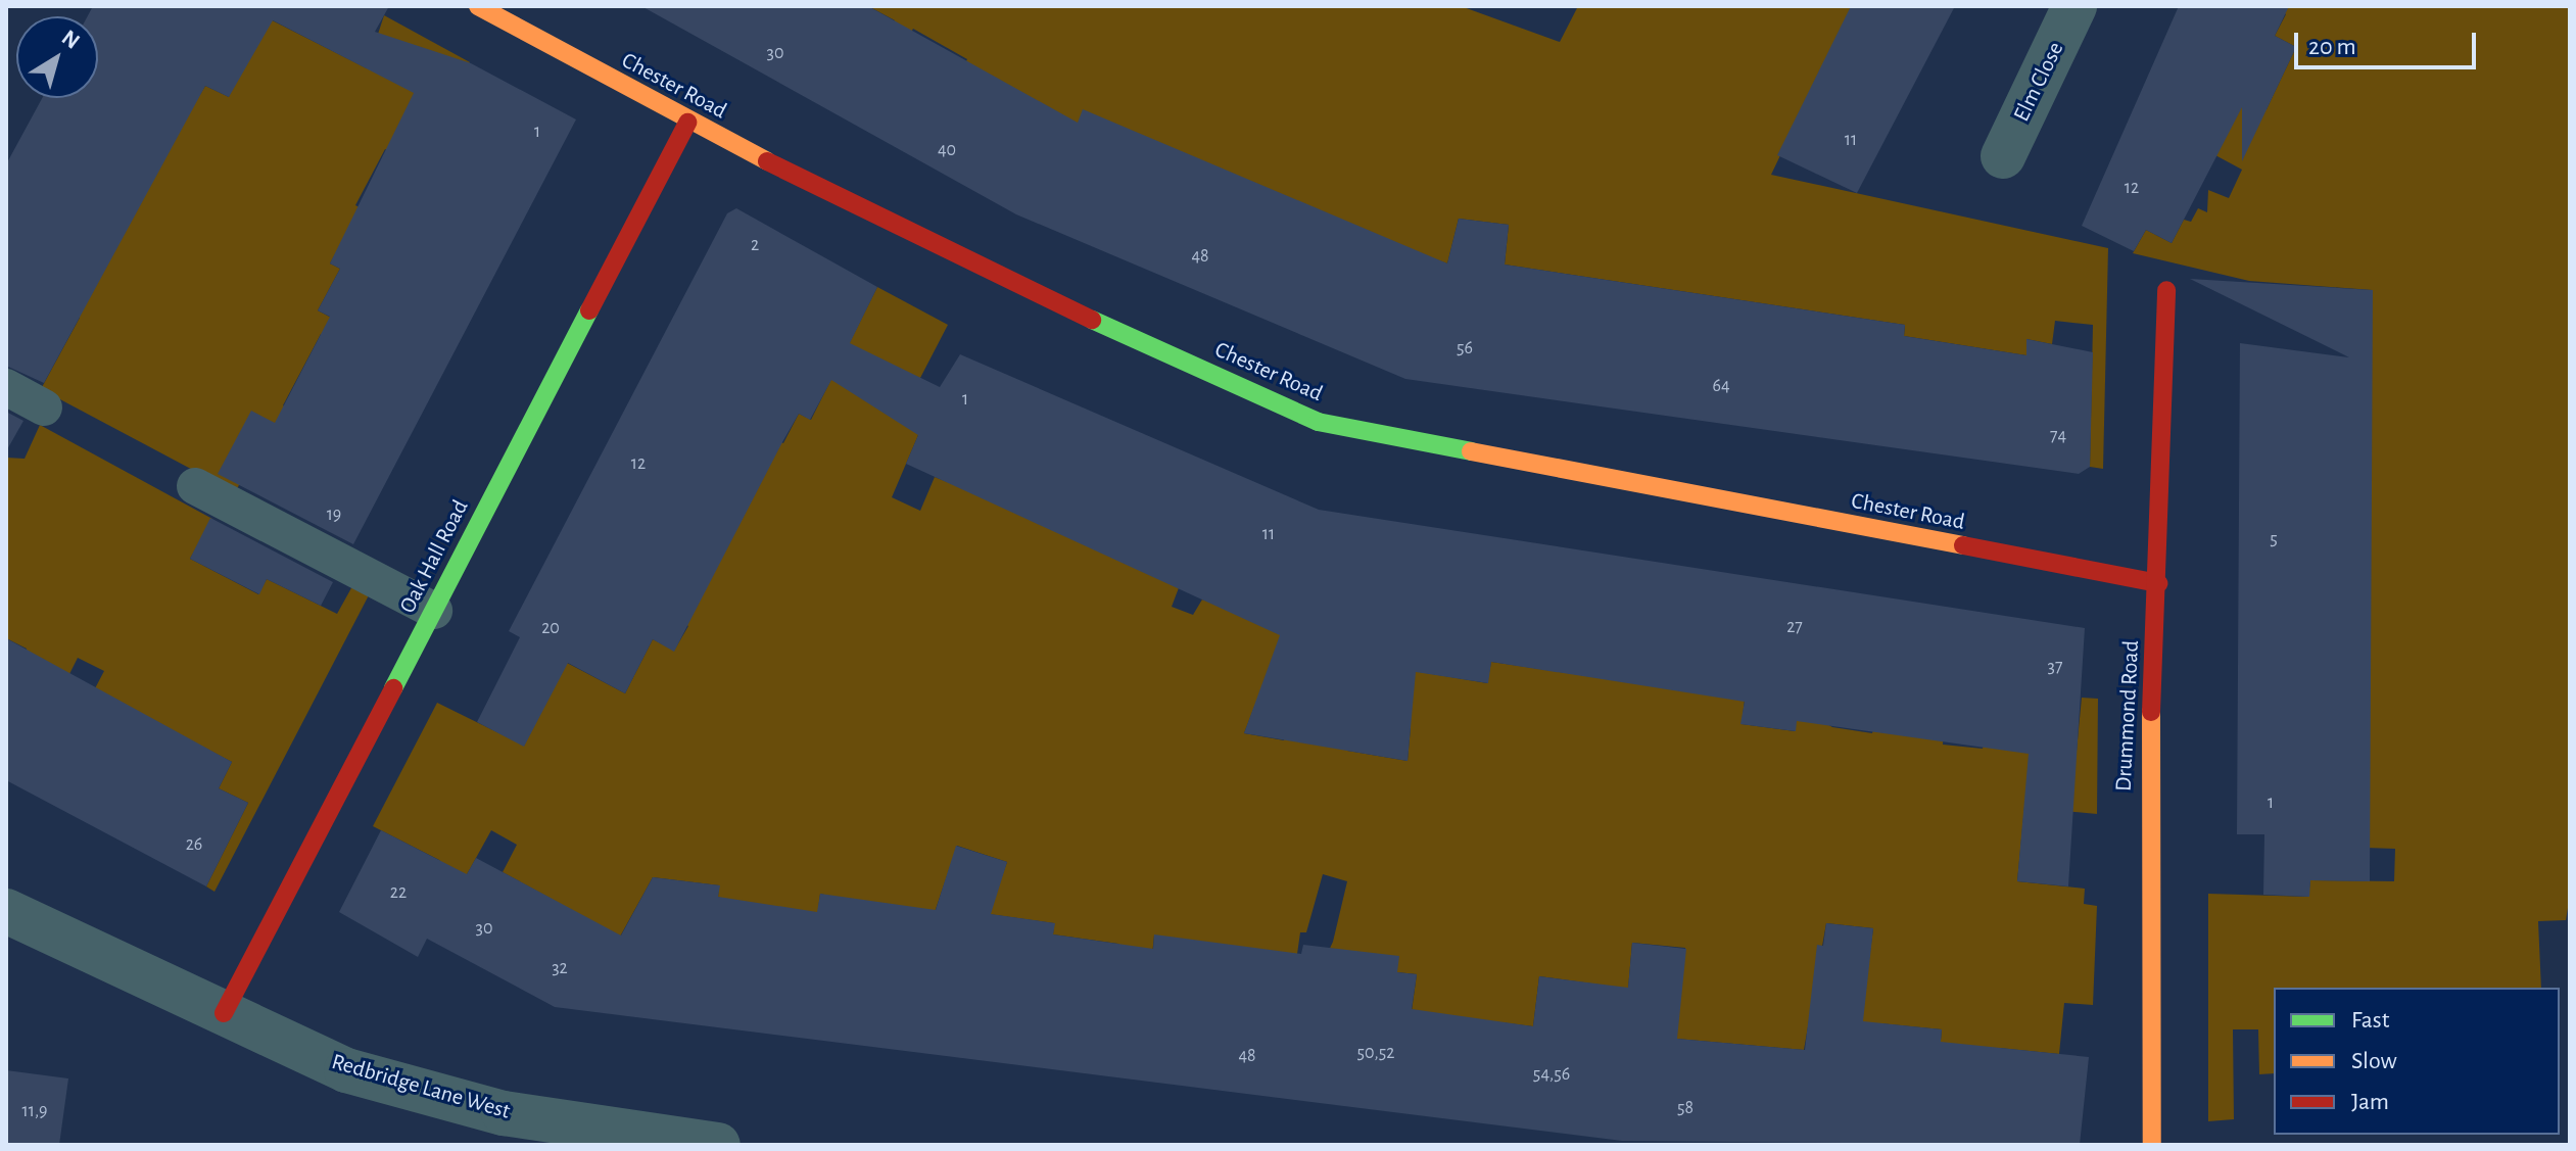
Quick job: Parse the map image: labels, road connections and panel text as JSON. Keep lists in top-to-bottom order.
{
  "streets": {
    "street": [
      "Elm Close",
      "Chester Road",
      "Oak Hall Road",
      "Drummond Road",
      "Redbridge Lane West"
    ]
  },
  "crossings": [
    ["Chester Road", "Oak Hall Road"],
    ["Chester Road", "Drummond Road"],
    ["Oak Hall Road", "Redbridge Lane West"]
  ],
  "house_numbers": [
    "30",
    "1",
    "11",
    "40",
    "12",
    "2",
    "48",
    "56",
    "64",
    "1",
    "74",
    "12",
    "19",
    "11",
    "5",
    "27",
    "20",
    "37",
    "1",
    "26",
    "22",
    "30",
    "32",
    "50,52",
    "48",
    "54,56",
    "58",
    "11,9"
  ],
  "legend": ["Fast", "Slow", "Jam"],
  "scale_bar": "20 m",
  "north": "top right"
}
